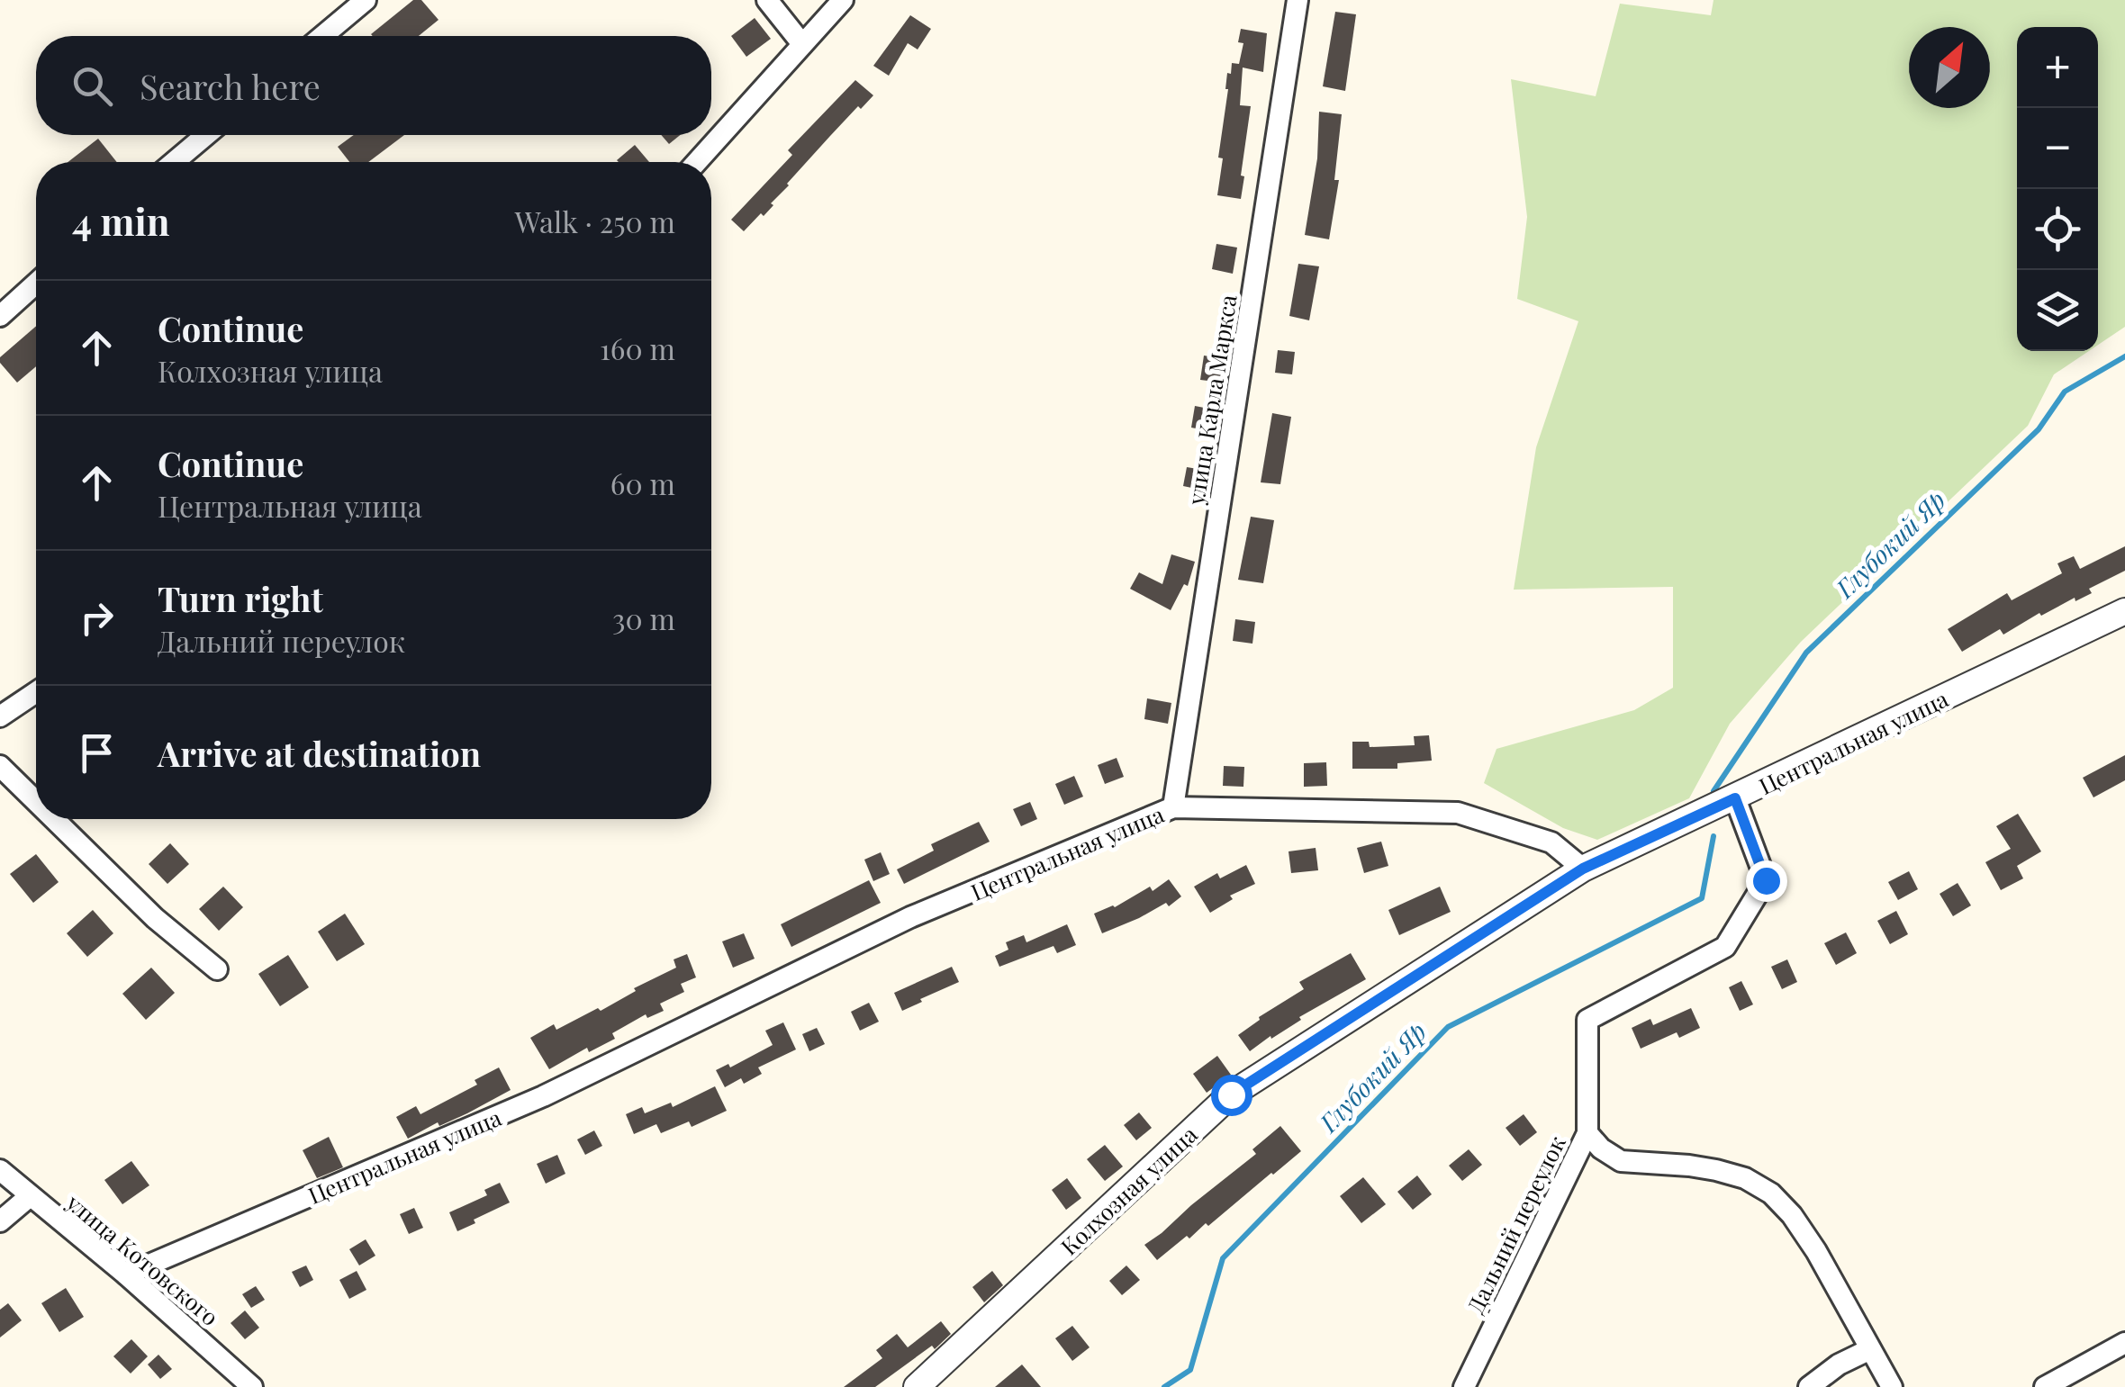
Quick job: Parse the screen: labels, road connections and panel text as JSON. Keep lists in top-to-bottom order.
{
  "streets": {
    "street": [
      "улица Карла Маркса",
      "Центральная улица",
      "Колхозная улица",
      "Дальний переулок",
      "улица Котовского"
    ]
  },
  "crossings": [
    ["улица Карла Маркса", "Центральная улица"],
    ["Центральная улица", "Колхозная улица"],
    ["Центральная улица", "Дальний переулок"],
    ["Центральная улица", "улица Котовского"]
  ],
  "water": ["Глубокий Яр"],
  "north": "top right",
  "page": {
    "map_buttons": ["+", "−"],
    "search": "Search here",
    "heading": ["4 min", "Walk · 250 m"],
    "list": [
      ["Continue", "Колхозная улица", "160 m"],
      ["Continue", "Центральная улица", "60 m"],
      ["Turn right", "Дальний переулок", "30 m"],
      "Arrive at destination"
    ]
  }
}
